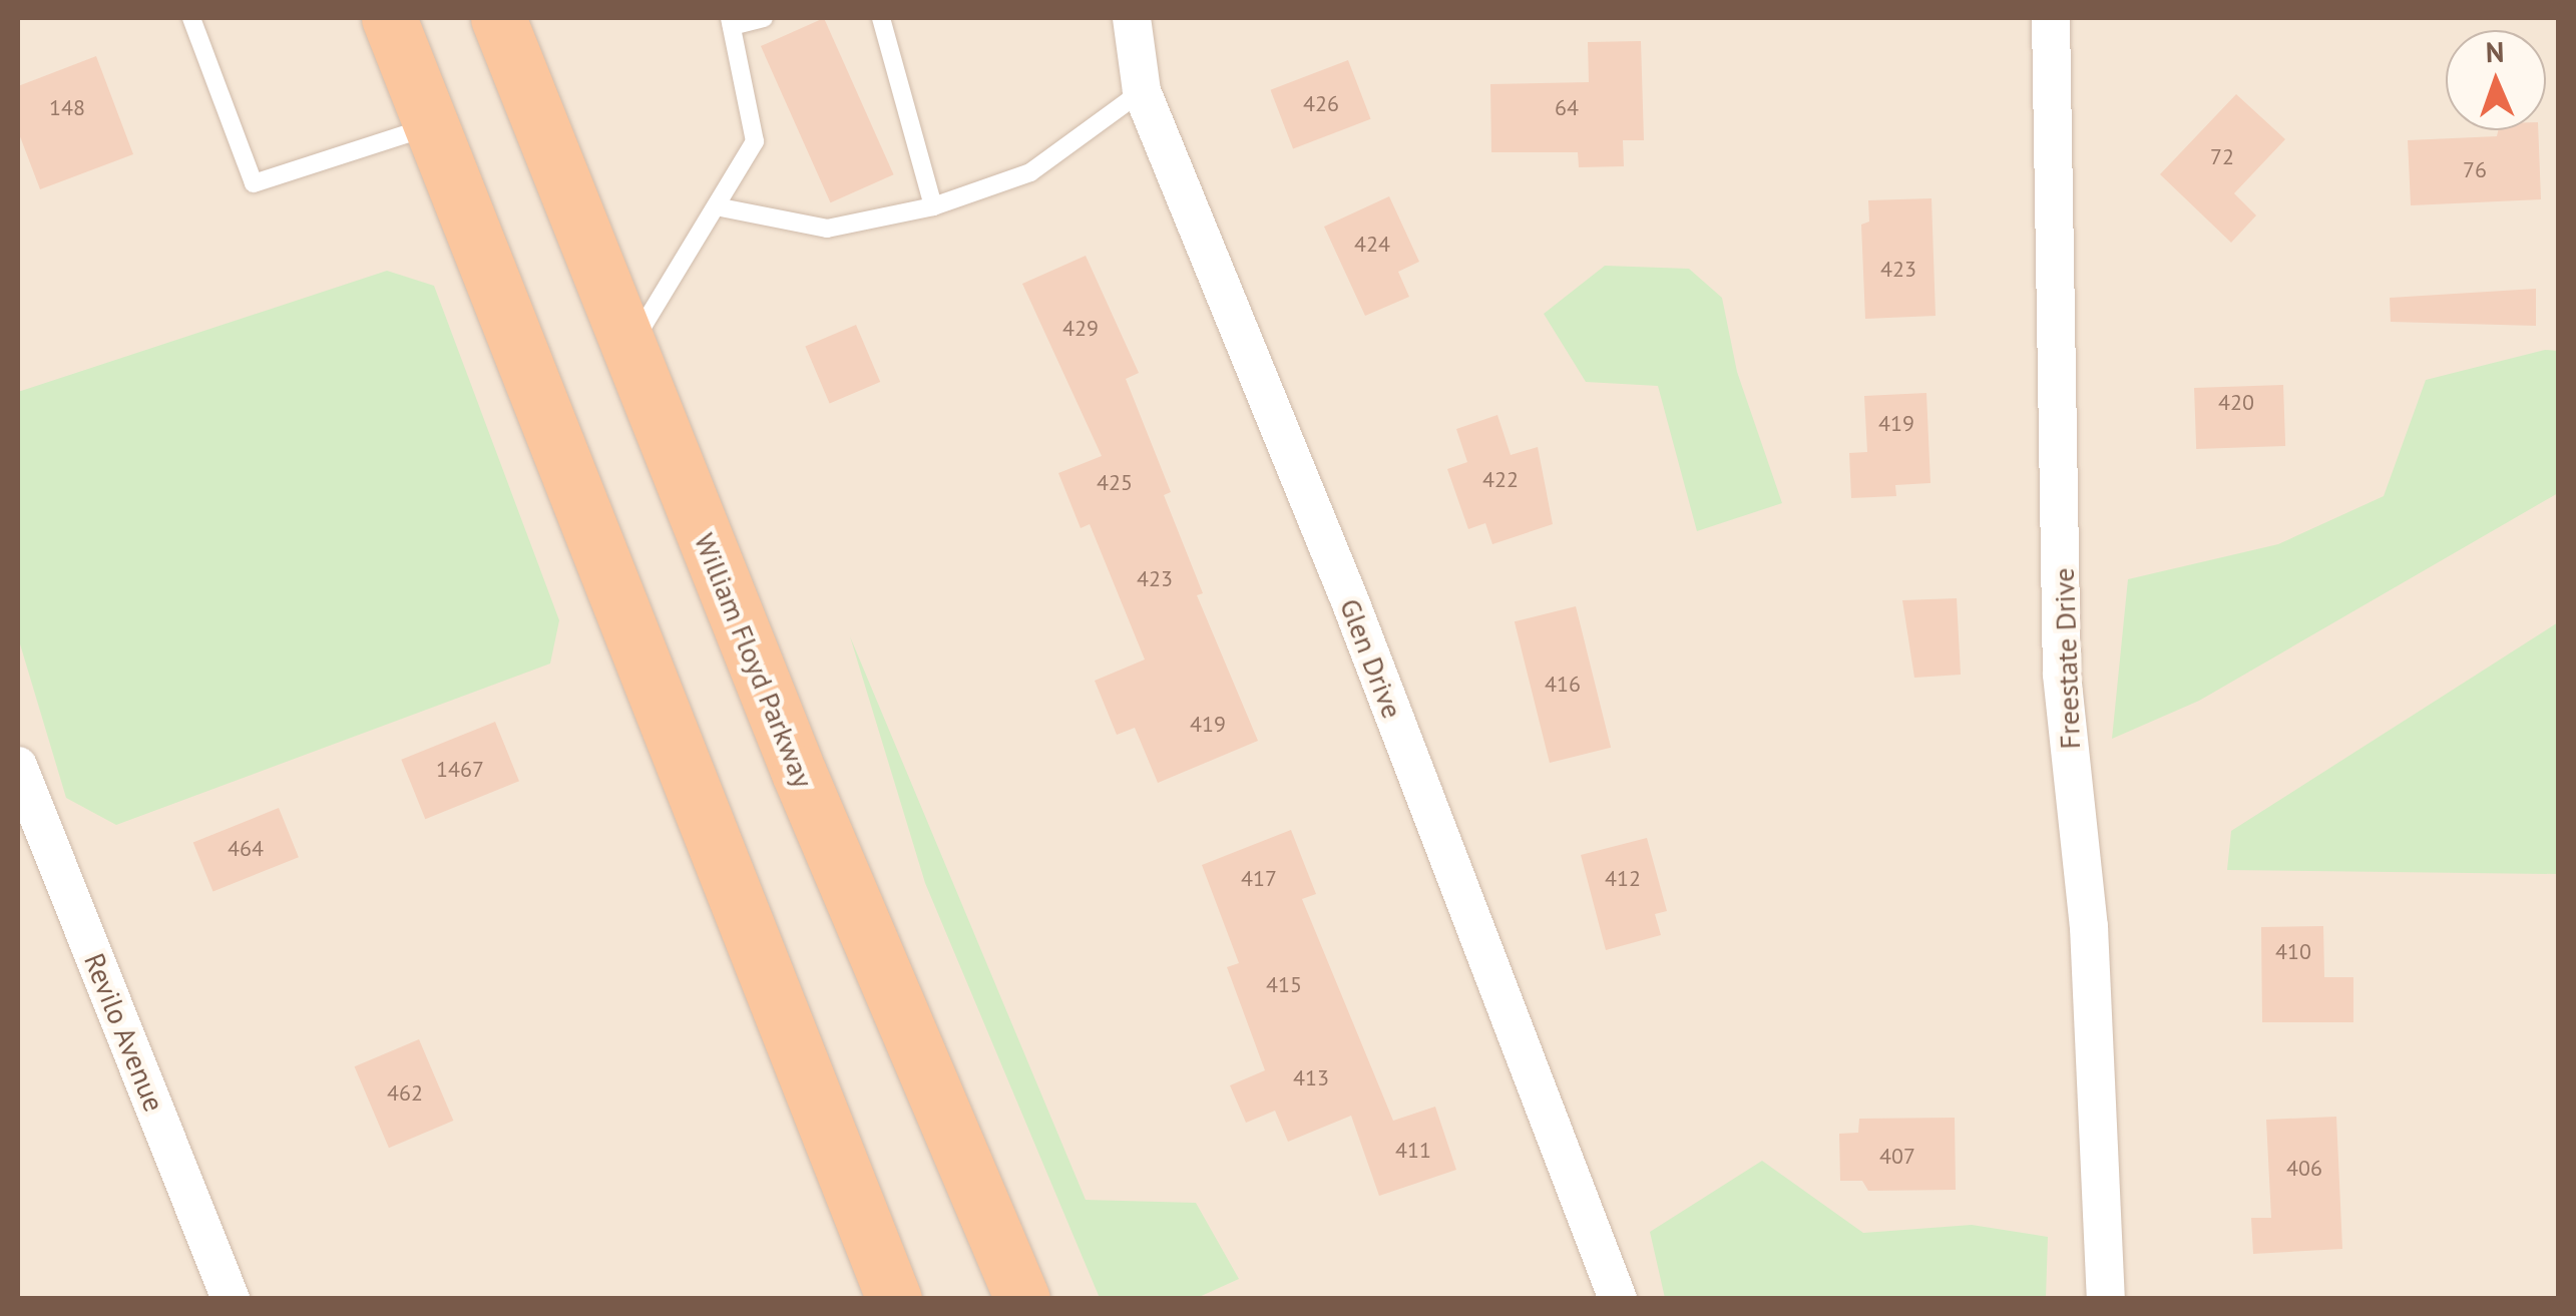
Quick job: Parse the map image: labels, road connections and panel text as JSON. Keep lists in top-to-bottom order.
{
  "streets": {
    "highway": ["William Floyd Parkway"],
    "street": ["Glen Drive", "Freestate Drive", "Revilo Avenue"]
  },
  "house_numbers": [
    "426",
    "148",
    "64",
    "72",
    "76",
    "424",
    "423",
    "429",
    "420",
    "419",
    "422",
    "425",
    "423",
    "416",
    "419",
    "1467",
    "464",
    "417",
    "412",
    "410",
    "415",
    "413",
    "462",
    "411",
    "407",
    "406"
  ],
  "north": "top"
}
